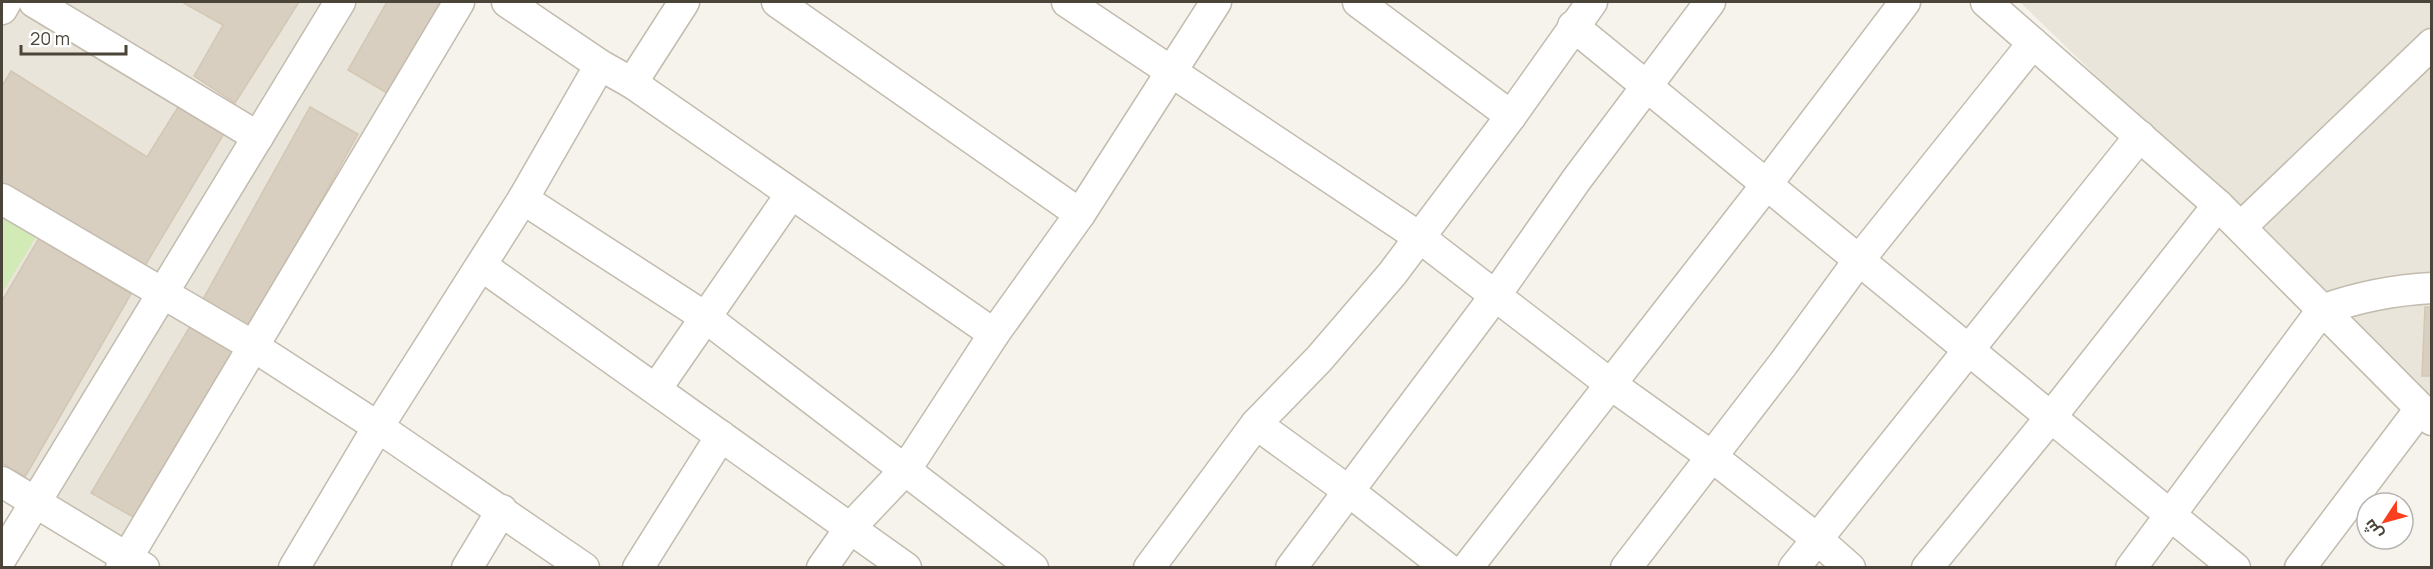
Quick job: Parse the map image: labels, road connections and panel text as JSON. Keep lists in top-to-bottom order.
{
  "scale_bar": "20 m",
  "north": "bottom left"
}
